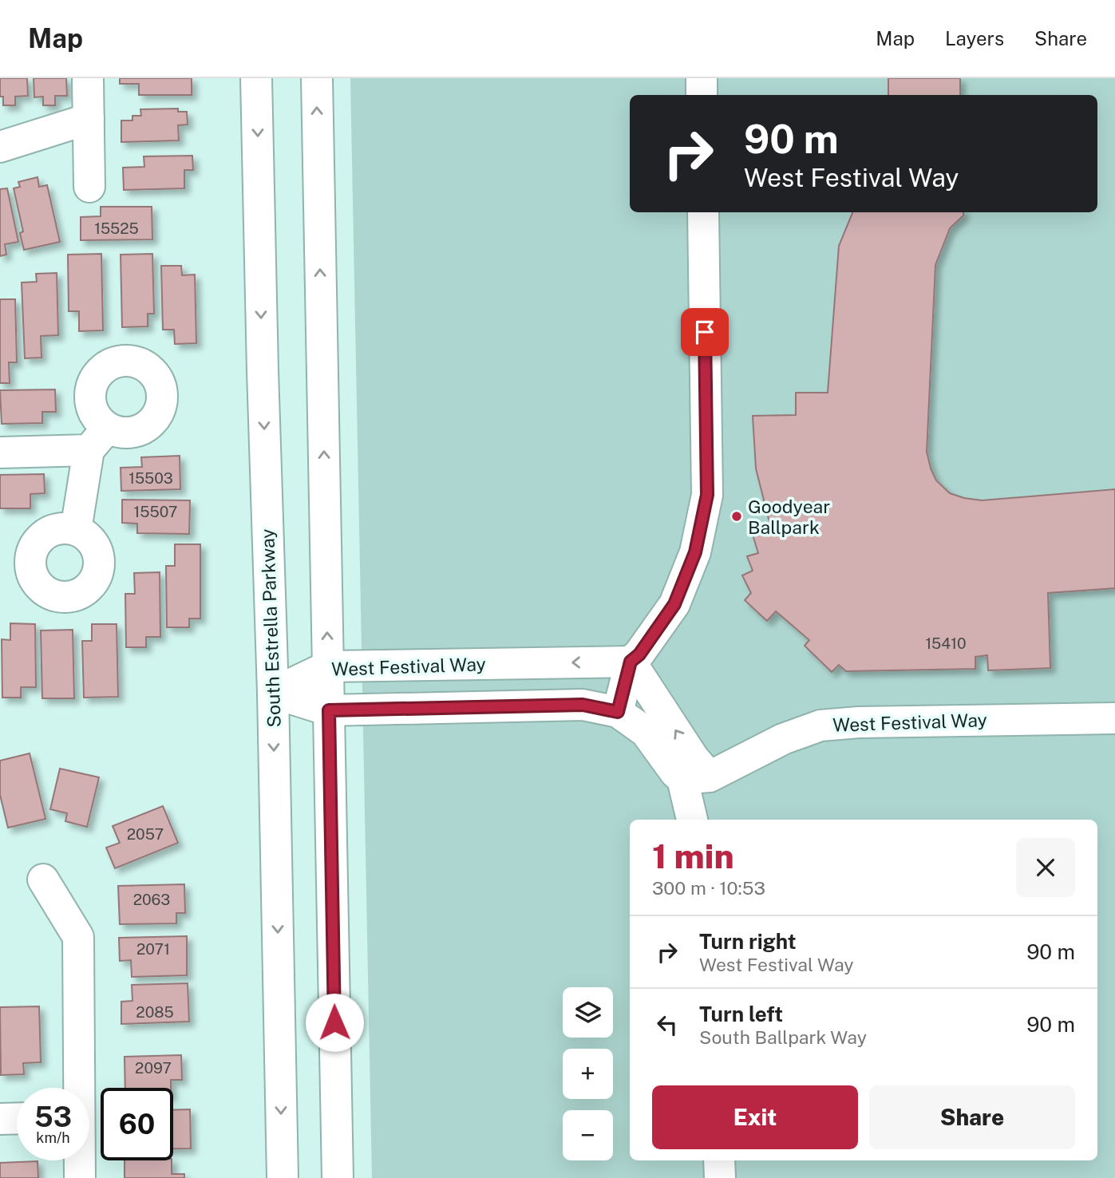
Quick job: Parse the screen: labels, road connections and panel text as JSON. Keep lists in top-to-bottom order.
{
  "streets": {
    "main road": ["South Estrella Parkway", "West Festival Way"]
  },
  "crossings": [
    ["South Estrella Parkway", "West Festival Way"]
  ],
  "places": ["Goodyear Ballpark"],
  "house_numbers": [
    "15525",
    "15503",
    "15507",
    "15410",
    "2057",
    "2063",
    "2071",
    "2085",
    "2097"
  ],
  "page": {
    "header": "Map",
    "nav": ["Map", "Layers", "Share"],
    "turn": ["90 m", "West Festival Way"],
    "heading": ["1 min", "300 m · 10:53"],
    "list": [
      {
        "name": "Turn right",
        "note": "West Festival Way",
        "value": "90 m"
      },
      {
        "name": "Turn left",
        "note": "South Ballpark Way",
        "value": "90 m"
      }
    ],
    "map_buttons": ["+", "−"],
    "buttons": ["Exit", "Share"],
    "speed": "53 km/h",
    "limit": "60"
  }
}
